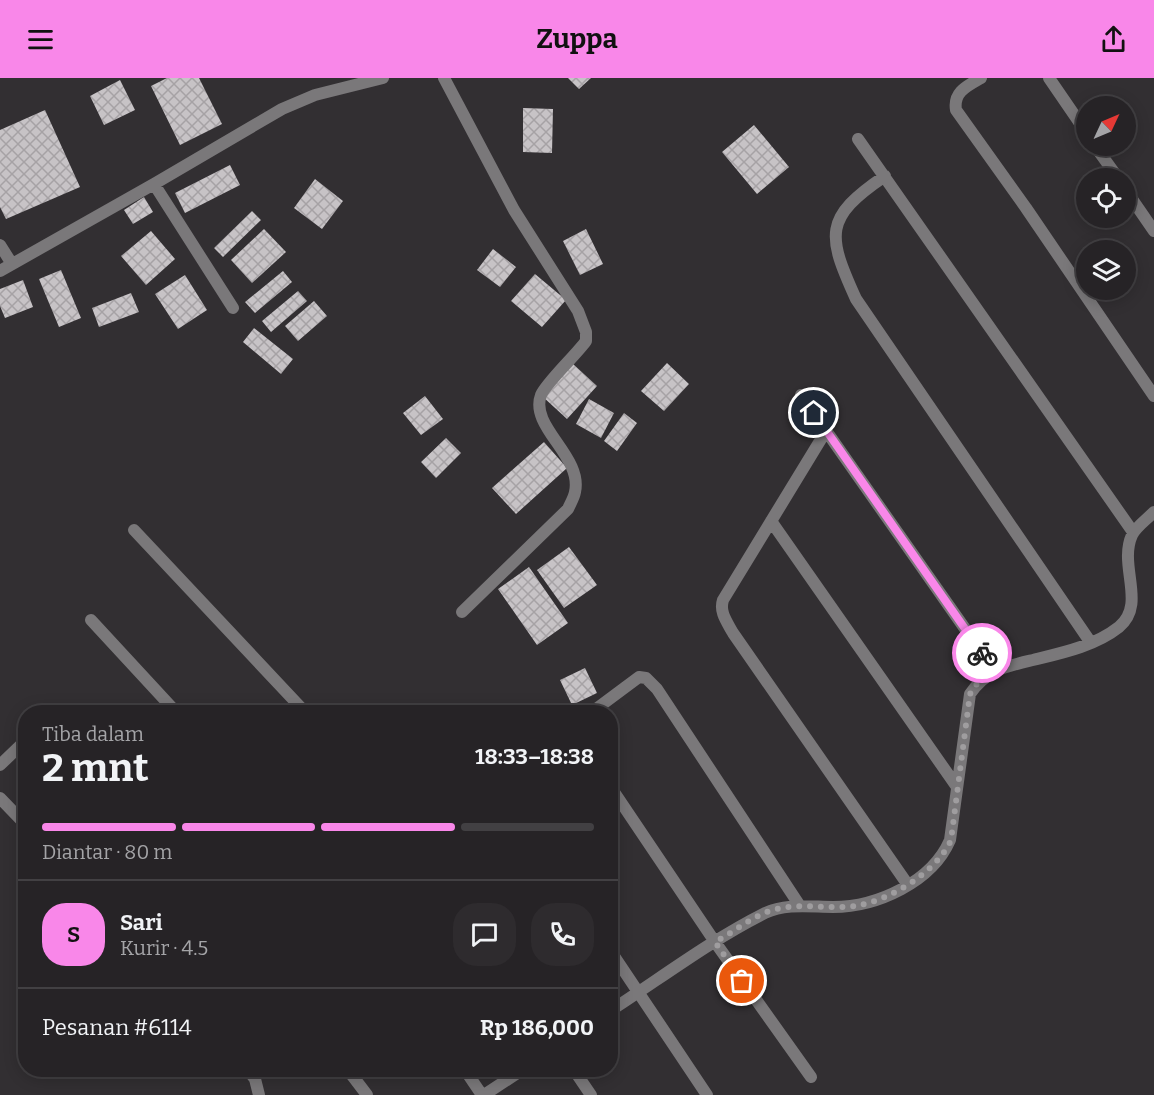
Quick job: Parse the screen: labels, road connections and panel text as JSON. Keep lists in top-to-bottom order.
{
  "north": "top right",
  "page": {
    "header": "Zuppa",
    "heading": ["2 mnt", "Tiba dalam", "18:33–18:38"],
    "panel": [
      "Sari",
      "Kurir · 4.5",
      "Pesanan #6114",
      "Rp 186,000"
    ],
    "bar": "Diantar · 80 m",
    "round": "S"
  }
}
